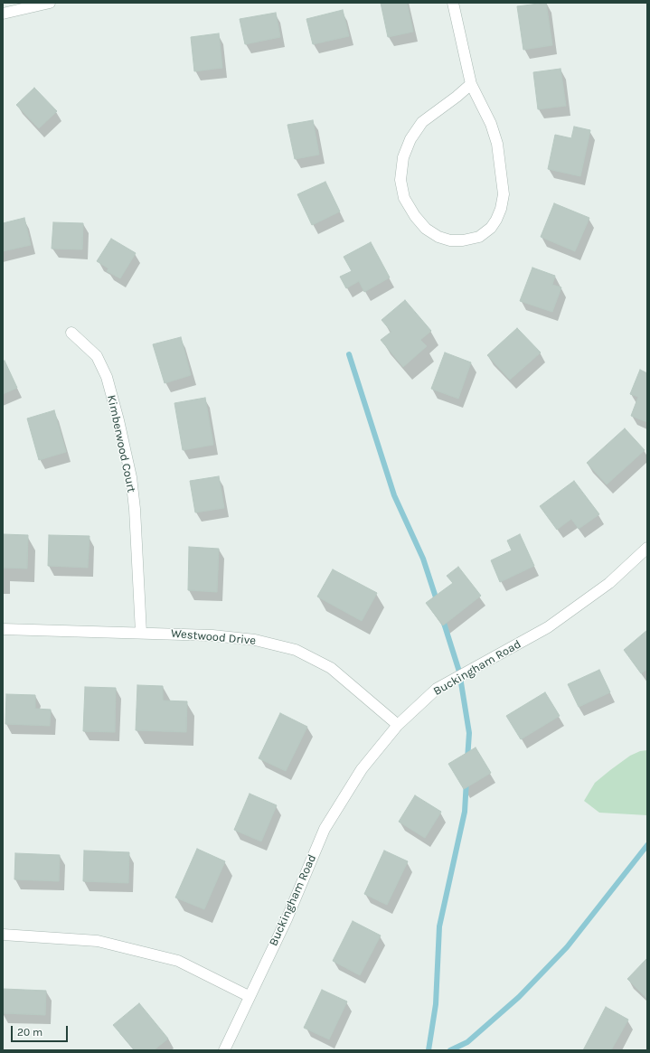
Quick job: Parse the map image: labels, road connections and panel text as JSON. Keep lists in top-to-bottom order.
{
  "streets": {
    "street": ["Kimberwood Court", "Westwood Drive", "Buckingham Road"]
  },
  "crossings": [
    ["Kimberwood Court", "Westwood Drive"],
    ["Westwood Drive", "Buckingham Road"]
  ],
  "scale_bar": "20 m"
}
